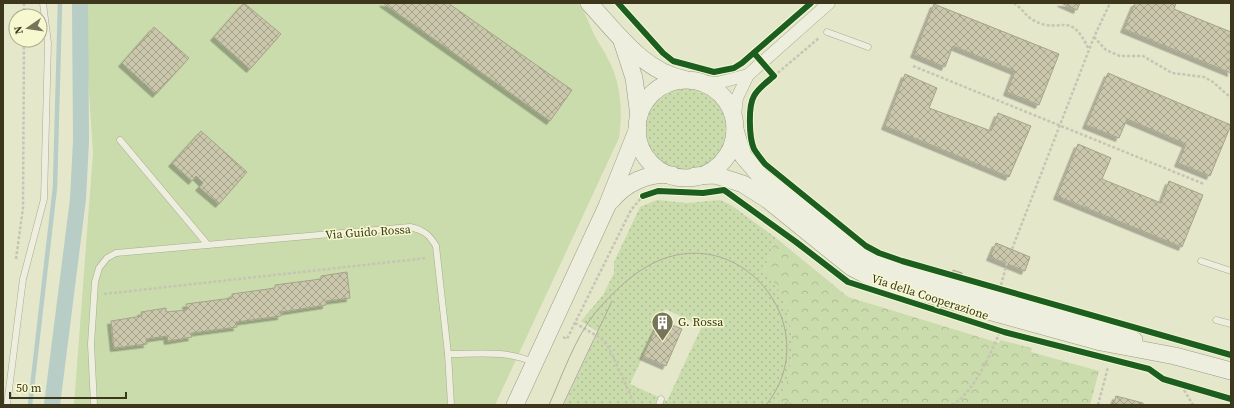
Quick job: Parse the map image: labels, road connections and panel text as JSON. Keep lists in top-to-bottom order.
{
  "streets": {
    "street": ["Via della Cooperazione"],
    "lane": ["Via Guido Rossa"]
  },
  "places": {
    "building": ["G. Rossa"]
  },
  "scale_bar": "50 m",
  "north": "left"
}
